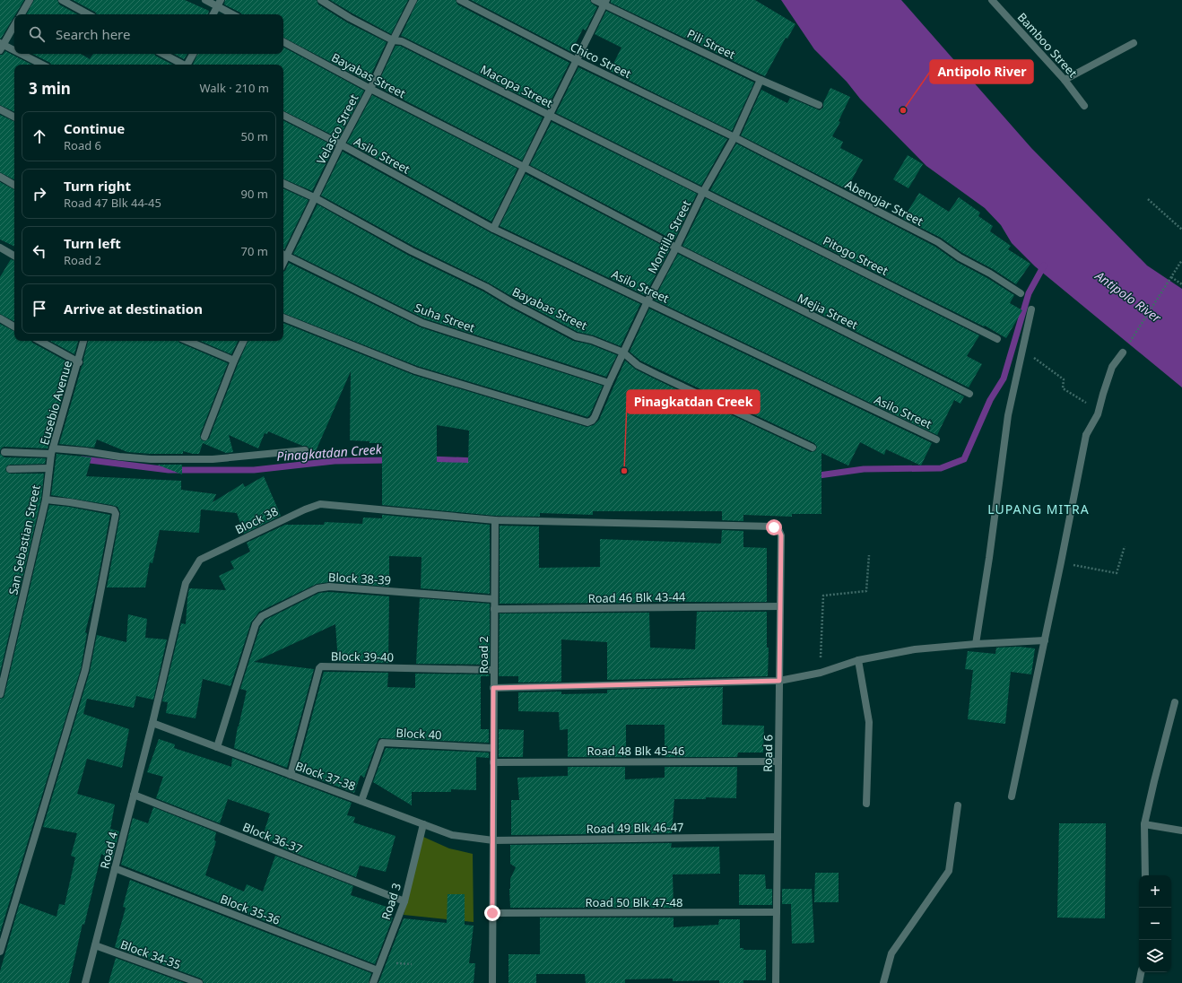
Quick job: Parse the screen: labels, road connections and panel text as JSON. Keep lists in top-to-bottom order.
{
  "streets": {
    "street": [
      "Pili Street",
      "Bamboo Street",
      "Chico Street",
      "Bayabas Street",
      "Macopa Street",
      "Velasco Street",
      "Asilo Street",
      "Abenojar Street",
      "Montilla Street",
      "Pitogo Street",
      "Mejia Street",
      "Suha Street",
      "Eusebio Avenue",
      "Block 38",
      "San Sebastian Street",
      "Block 38-39",
      "Road 46 Blk 43-44",
      "Road 2",
      "Block 39-40",
      "Block 40",
      "Road 48 Blk 45-46",
      "Road 6",
      "Block 37-38",
      "Road 49 Blk 46-47",
      "Block 36-37",
      "Road 4",
      "Road 3",
      "Road 50 Blk 47-48",
      "Block 35-36",
      "Block 34-35"
    ]
  },
  "crossings": [
    ["Pili Street", "Montilla Street"],
    ["Chico Street", "Abenojar Street"],
    ["Chico Street", "Montilla Street"],
    ["Bayabas Street", "Velasco Street"],
    ["Bayabas Street", "Montilla Street"],
    ["Bayabas Street", "Mejia Street"],
    ["Macopa Street", "Velasco Street"],
    ["Macopa Street", "Montilla Street"],
    ["Macopa Street", "Pitogo Street"],
    ["Velasco Street", "Asilo Street"],
    ["Velasco Street", "Suha Street"],
    ["Asilo Street", "Montilla Street"],
    ["Abenojar Street", "Montilla Street"],
    ["Montilla Street", "Pitogo Street"],
    ["Montilla Street", "Mejia Street"],
    ["Montilla Street", "Suha Street"],
    ["Eusebio Avenue", "San Sebastian Street"],
    ["Block 38", "Road 2"],
    ["Block 38", "Road 6"],
    ["Block 38", "Block 37-38"],
    ["Block 38", "Road 4"],
    ["Block 38-39", "Road 2"],
    ["Block 38-39", "Block 37-38"],
    ["Road 46 Blk 43-44", "Road 2"],
    ["Road 46 Blk 43-44", "Road 6"],
    ["Road 2", "Block 39-40"],
    ["Road 2", "Block 40"],
    ["Road 2", "Road 48 Blk 45-46"],
    ["Road 2", "Block 37-38"],
    ["Road 2", "Road 49 Blk 46-47"],
    ["Road 2", "Road 50 Blk 47-48"],
    ["Block 39-40", "Block 37-38"],
    ["Block 40", "Block 37-38"],
    ["Road 48 Blk 45-46", "Road 6"],
    ["Road 6", "Road 49 Blk 46-47"],
    ["Road 6", "Road 50 Blk 47-48"],
    ["Block 37-38", "Road 49 Blk 46-47"],
    ["Block 37-38", "Road 4"],
    ["Block 37-38", "Road 3"],
    ["Block 36-37", "Road 4"],
    ["Block 36-37", "Road 3"],
    ["Road 4", "Block 35-36"],
    ["Road 4", "Block 34-35"],
    ["Road 3", "Block 35-36"]
  ],
  "districts": ["LUPANG MITRA"],
  "water": ["Antipolo River", "Pinagkatdan Creek"],
  "places": ["Antipolo River", "Pinagkatdan Creek"],
  "page": {
    "search": "Search here",
    "heading": ["3 min", "Walk · 210 m"],
    "list": [
      ["Continue", "Road 6", "50 m"],
      ["Turn right", "Road 47 Blk 44-45", "90 m"],
      ["Turn left", "Road 2", "70 m"],
      "Arrive at destination"
    ],
    "map_buttons": ["+", "−"]
  }
}
